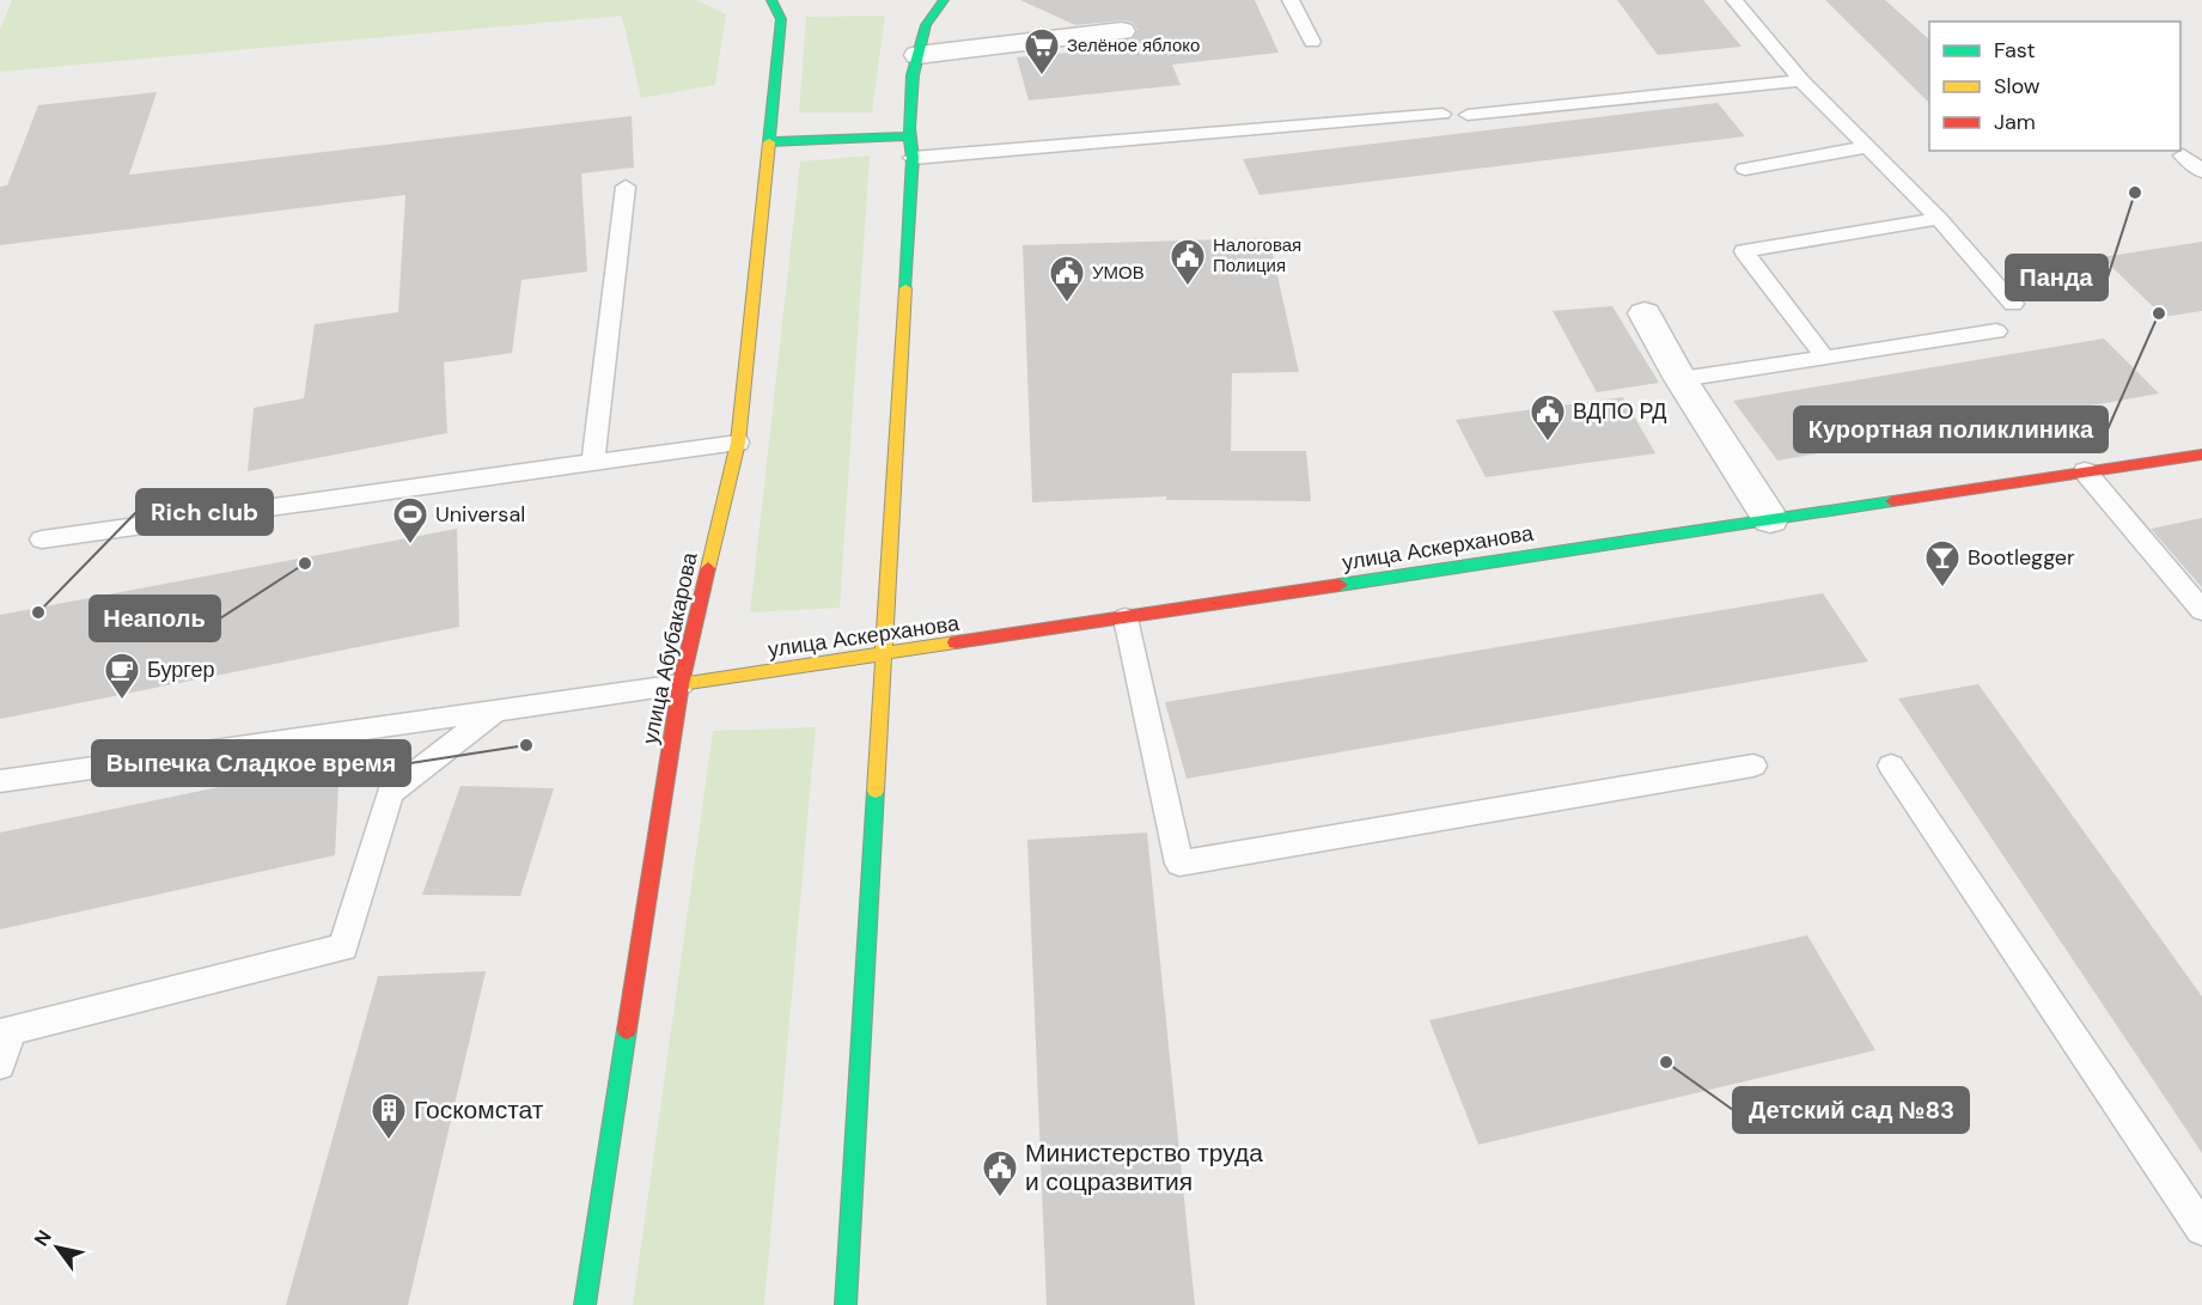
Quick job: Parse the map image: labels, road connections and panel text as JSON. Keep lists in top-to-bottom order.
{
  "streets": {
    "main road": ["улица Аскерханова", "улица Абубакарова"]
  },
  "crossings": [
    ["улица Аскерханова", "улица Абубакарова"]
  ],
  "places": {
    "supermarket": ["Зелёное яблоко"],
    "other": [
      "Панда",
      "Курортная поликлиника",
      "Неаполь",
      "Rich club",
      "Выпечка Сладкое время",
      "Детский сад №83"
    ],
    "public building": [
      "Налоговая Полиция",
      "УМОВ",
      "ВДПО РД",
      "Министерство труда и соцразвития"
    ],
    "sports": ["Universal"],
    "bar": ["Bootlegger"],
    "cafe": ["Бургер"],
    "building": ["Госкомстат"]
  },
  "legend": ["Fast", "Slow", "Jam"],
  "north": "top left"
}
